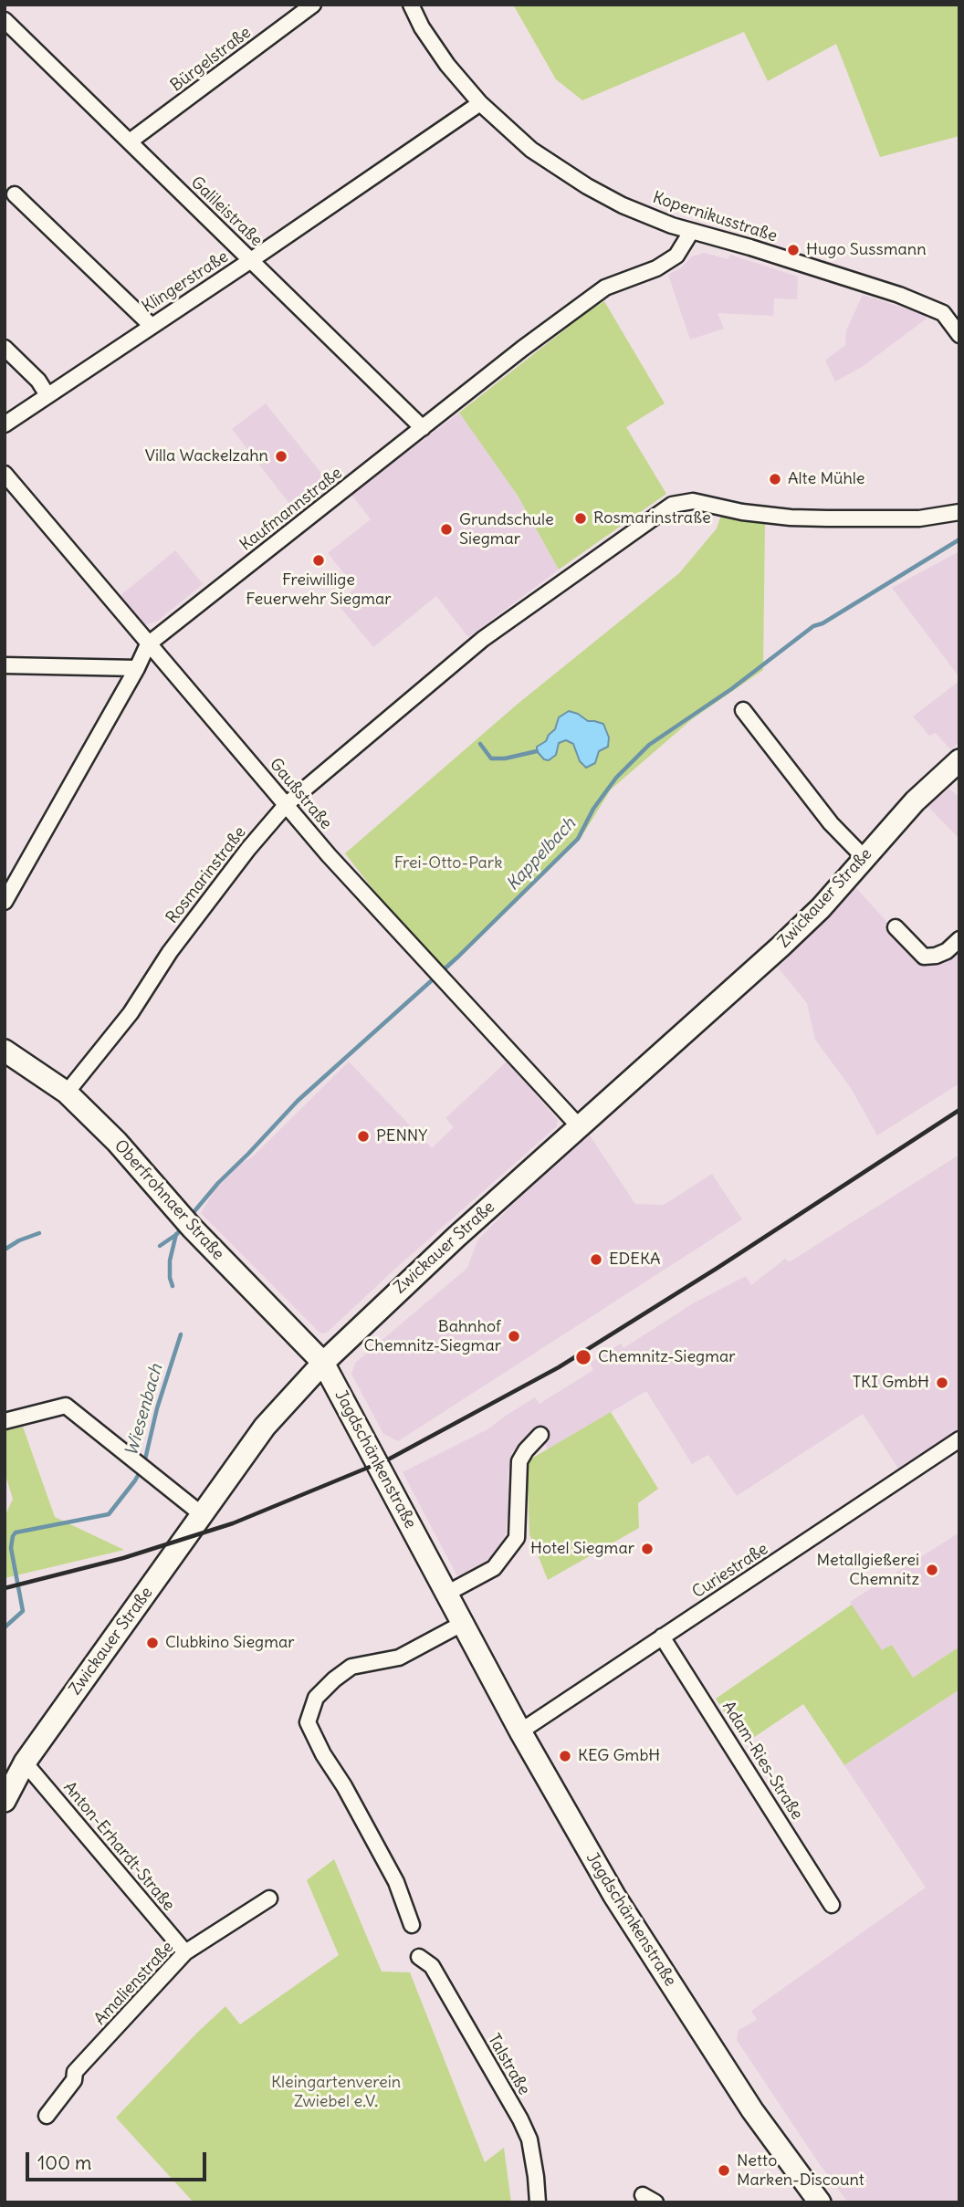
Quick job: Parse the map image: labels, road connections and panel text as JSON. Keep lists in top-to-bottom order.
{
  "streets": {
    "main road": ["Zwickauer Straße", "Oberfrohnaer Straße", "Jagdschänkenstraße"],
    "street": [
      "Bürgelstraße",
      "Galileistraße",
      "Kopernikusstraße",
      "Klingerstraße",
      "Kaufmannstraße",
      "Gaußstraße",
      "Rosmarinstraße",
      "Curiestraße",
      "Adam-Ries-Straße",
      "Anton-Erhardt-Straße",
      "Amalienstraße",
      "Talstraße"
    ]
  },
  "crossings": [
    ["Bürgelstraße", "Galileistraße"],
    ["Galileistraße", "Klingerstraße"],
    ["Galileistraße", "Kaufmannstraße"],
    ["Kopernikusstraße", "Klingerstraße"],
    ["Kopernikusstraße", "Kaufmannstraße"],
    ["Kaufmannstraße", "Gaußstraße"],
    ["Gaußstraße", "Rosmarinstraße"],
    ["Gaußstraße", "Zwickauer Straße"],
    ["Rosmarinstraße", "Oberfrohnaer Straße"],
    ["Zwickauer Straße", "Oberfrohnaer Straße"],
    ["Zwickauer Straße", "Jagdschänkenstraße"],
    ["Zwickauer Straße", "Anton-Erhardt-Straße"],
    ["Oberfrohnaer Straße", "Jagdschänkenstraße"],
    ["Jagdschänkenstraße", "Curiestraße"],
    ["Curiestraße", "Adam-Ries-Straße"],
    ["Anton-Erhardt-Straße", "Amalienstraße"]
  ],
  "water": ["Kappelbach", "Wiesenbach"],
  "parks": ["Frei-Otto-Park", "Kleingartenverein Zwiebel e.V."],
  "places": [
    "Hugo Sussmann",
    "Villa Wackelzahn",
    "Alte Mühle",
    "Rosmarinstraße",
    "Grundschule Siegmar",
    "Freiwillige Feuerwehr Siegmar",
    "PENNY",
    "EDEKA",
    "Bahnhof Chemnitz-Siegmar",
    "Chemnitz-Siegmar",
    "TKI GmbH",
    "Hotel Siegmar",
    "Metallgießerei Chemnitz",
    "Clubkino Siegmar",
    "KEG GmbH",
    "Netto Marken-Discount"
  ],
  "scale_bar": "100 m"
}
